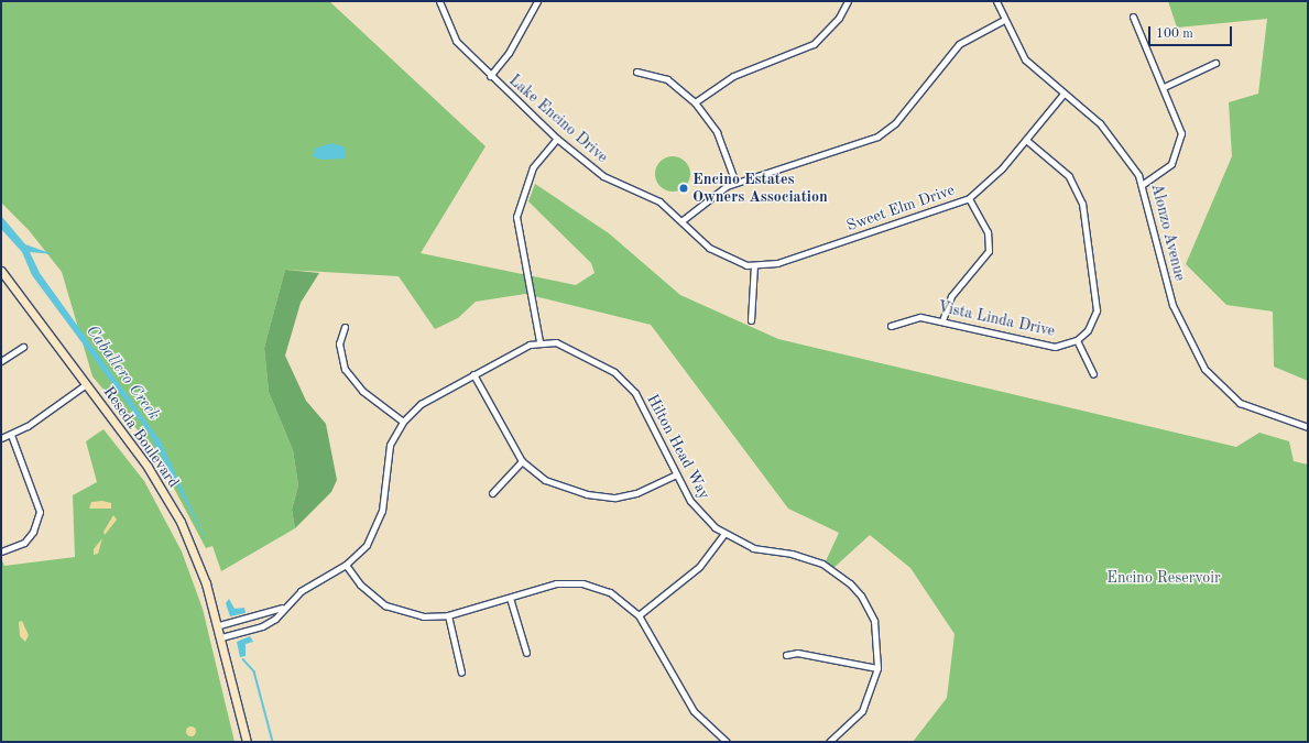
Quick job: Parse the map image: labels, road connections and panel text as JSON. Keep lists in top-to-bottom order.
{
  "streets": {
    "main road": ["Reseda Boulevard"],
    "street": [
      "Lake Encino Drive",
      "Sweet Elm Drive",
      "Alonzo Avenue",
      "Vista Linda Drive",
      "Hilton Head Way"
    ]
  },
  "crossings": [
    ["Lake Encino Drive", "Sweet Elm Drive"],
    ["Sweet Elm Drive", "Alonzo Avenue"]
  ],
  "water": ["Caballero Creek"],
  "parks": ["Encino Reservoir"],
  "places": ["Encino Estates Owners Association"],
  "scale_bar": "100 m"
}
